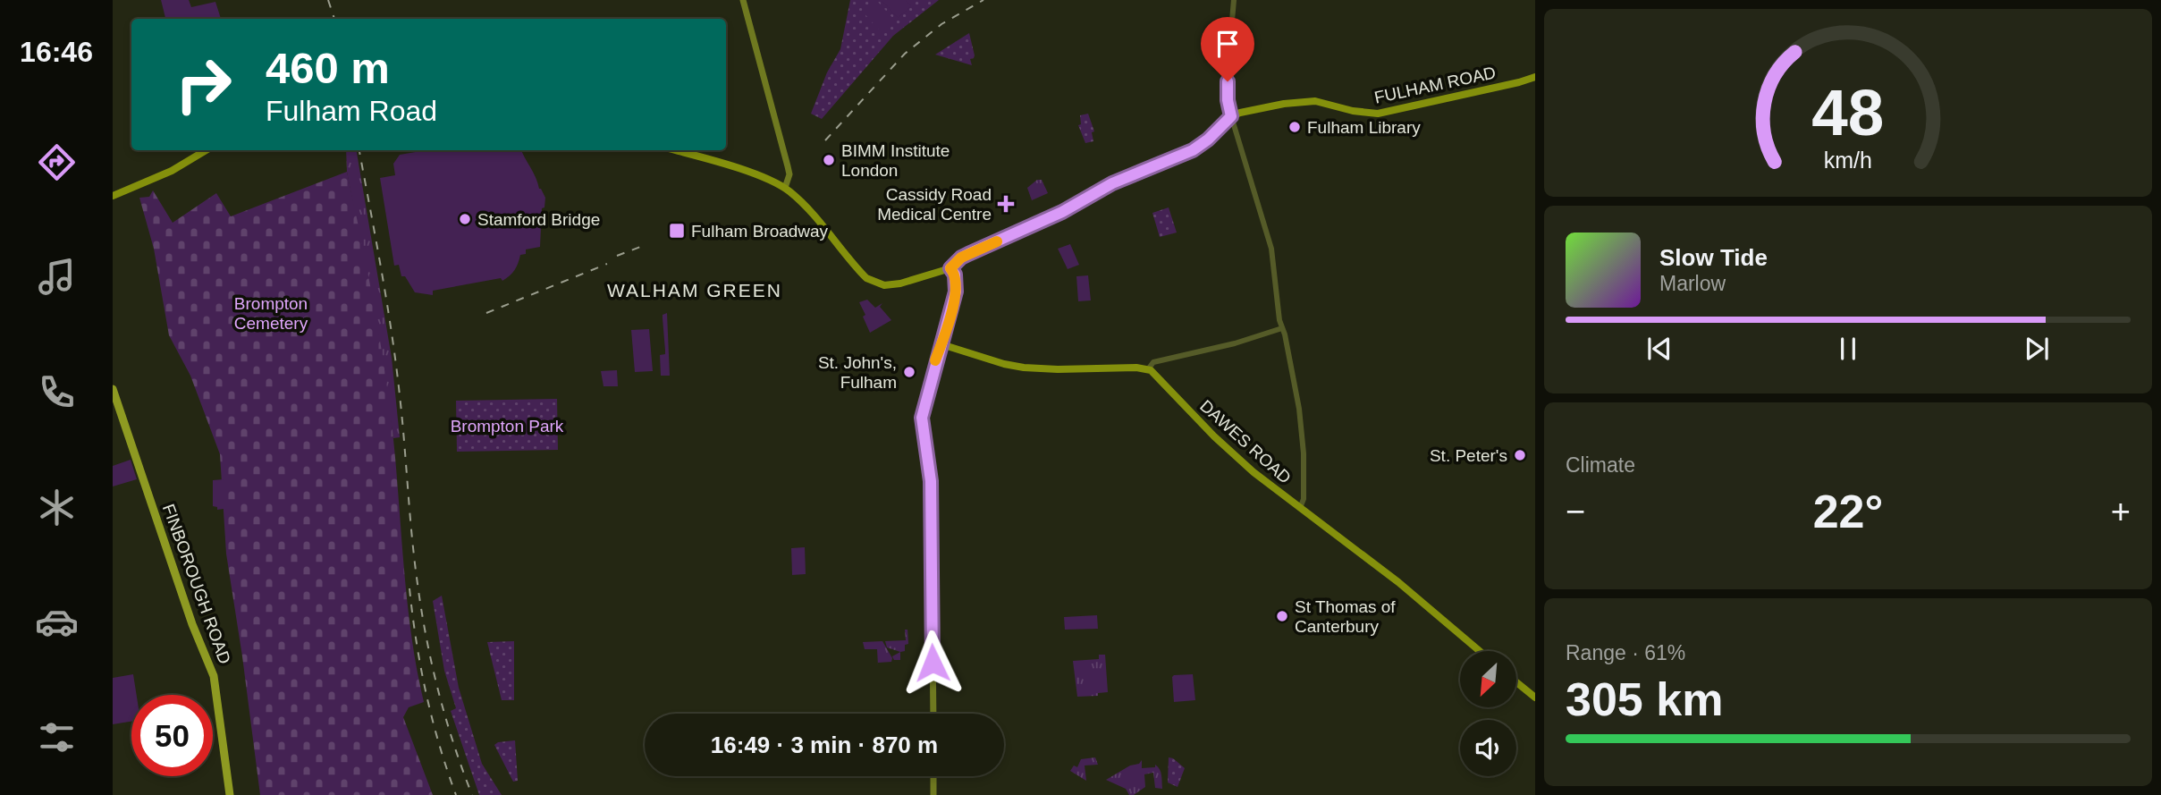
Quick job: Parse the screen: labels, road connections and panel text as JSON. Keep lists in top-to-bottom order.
{
  "streets": {
    "highway": ["FINBOROUGH ROAD"],
    "main road": ["FULHAM ROAD", "DAWES ROAD"]
  },
  "districts": ["WALHAM GREEN"],
  "parks": ["Brompton Cemetery", "Brompton Park"],
  "places": {
    "other": [
      "Fulham Library",
      "BIMM Institute London",
      "Stamford Bridge",
      "St. John's, Fulham",
      "St. Peter's",
      "St Thomas of Canterbury"
    ],
    "health": ["Cassidy Road Medical Centre"],
    "transit": ["Fulham Broadway"]
  },
  "north": "bottom left",
  "page": {
    "tabs": "16:46",
    "turn": ["460 m", "Fulham Road"],
    "song": ["Slow Tide", "Marlow"],
    "tile": [
      "Climate",
      ["Range · 61%", "305 km"]
    ],
    "heat": ["−", "22°", "+"],
    "limit": "50",
    "trip": "16:49 · 3 min · 870 m",
    "gauge": ["48", "km/h"]
  }
}
